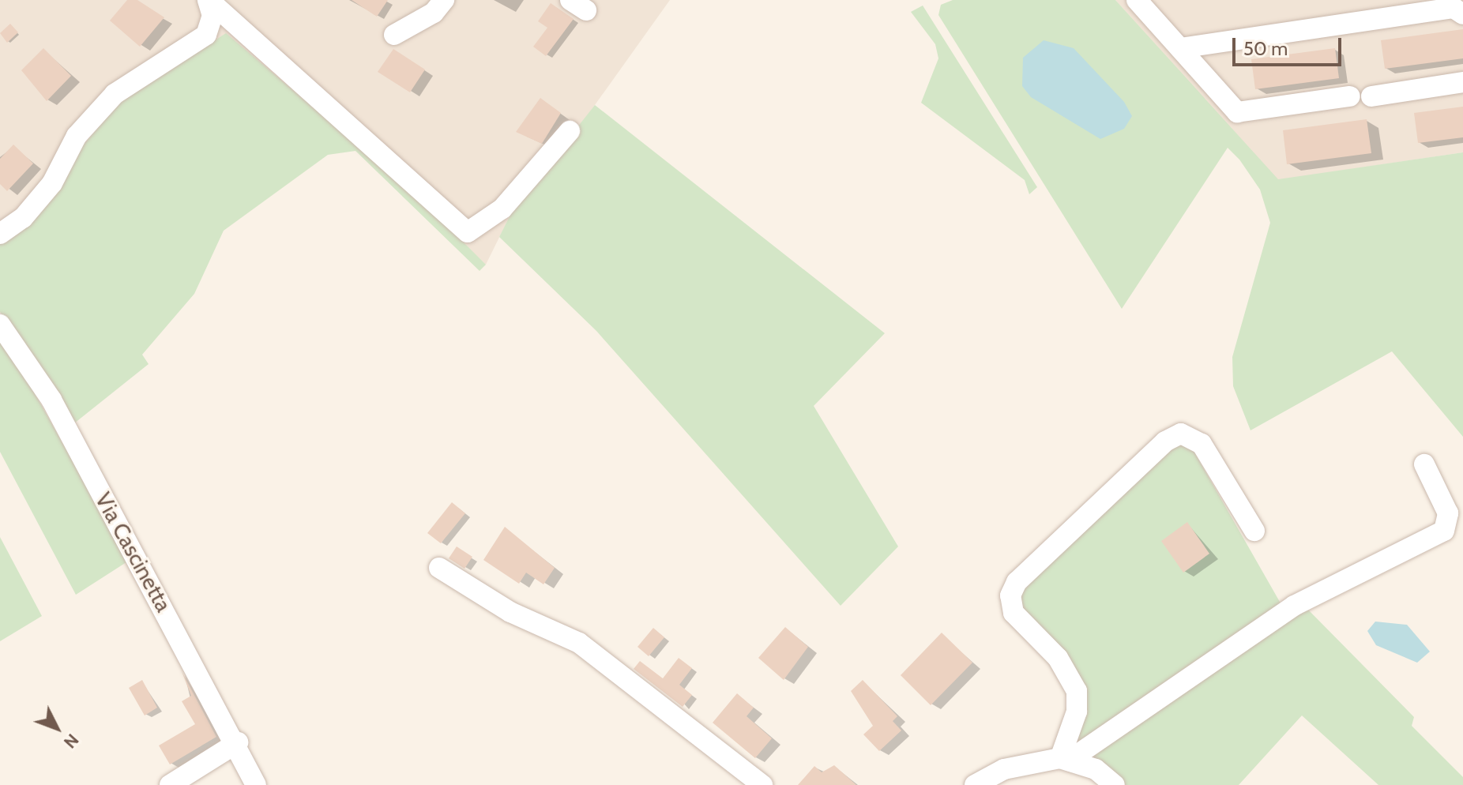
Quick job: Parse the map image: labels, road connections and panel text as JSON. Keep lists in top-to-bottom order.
{
  "streets": {
    "street": ["Via Cascinetta"]
  },
  "scale_bar": "50 m",
  "north": "bottom right"
}
